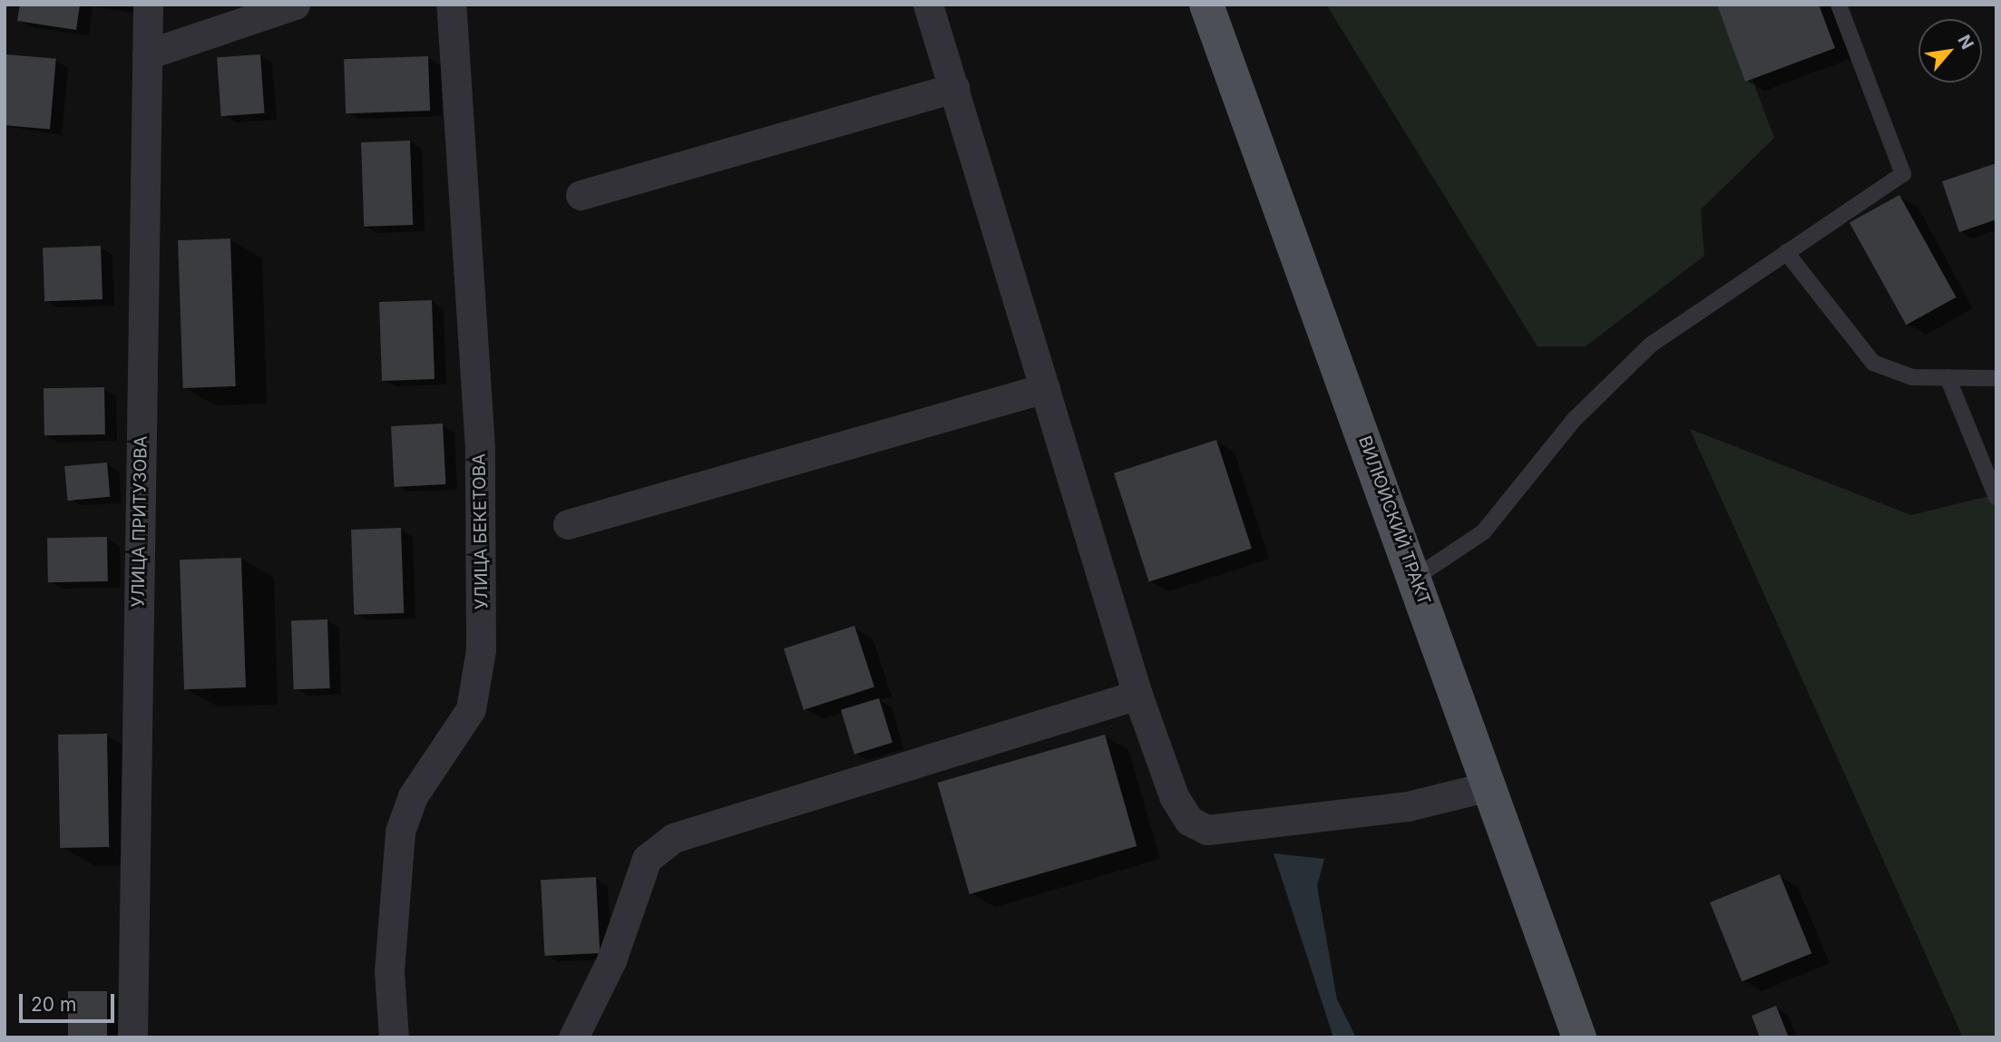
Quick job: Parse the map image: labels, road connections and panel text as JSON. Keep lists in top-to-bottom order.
{
  "streets": {
    "main road": ["ВИЛЮЙСКИЙ ТРАКТ"],
    "street": ["УЛИЦА ПРИТУЗОВА", "УЛИЦА БЕКЕТОВА"]
  },
  "scale_bar": "20 m",
  "north": "top right"
}
